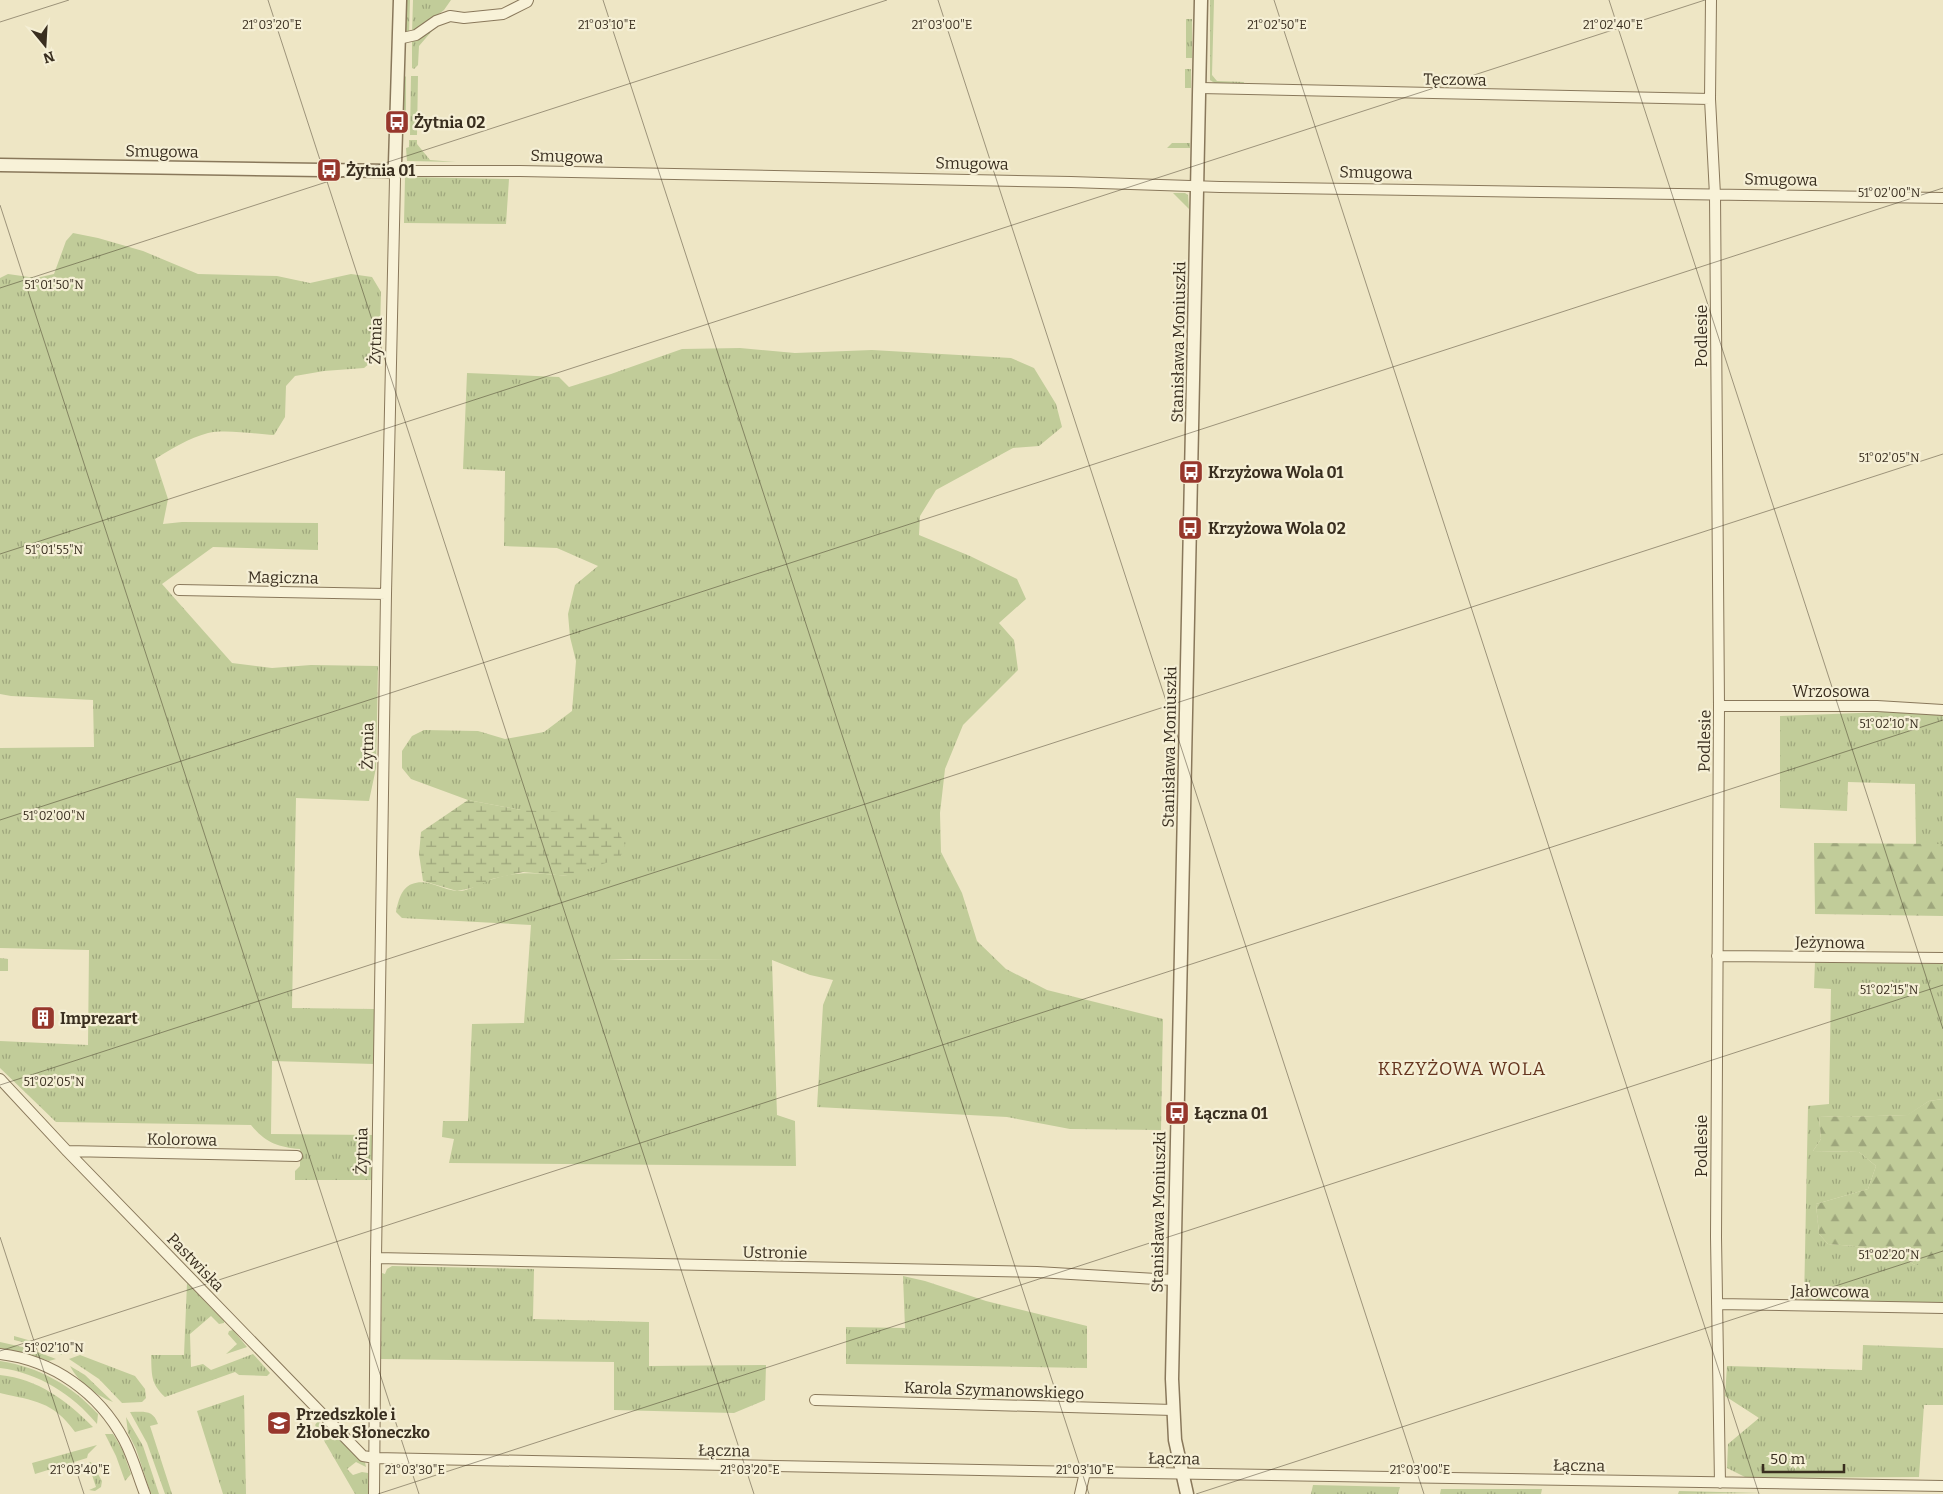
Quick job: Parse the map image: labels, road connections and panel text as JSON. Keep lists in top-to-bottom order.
{
  "streets": {
    "street": [
      "Tęczowa",
      "Smugowa",
      "Podlesie",
      "Żytnia",
      "Stanisława Moniuszki",
      "Magiczna",
      "Wrzosowa",
      "Jeżynowa",
      "Kolorowa",
      "Ustronie",
      "Pastwiska",
      "Jałowcowa",
      "Karola Szymanowskiego",
      "Łączna"
    ]
  },
  "crossings": [
    ["Tęczowa", "Podlesie"],
    ["Tęczowa", "Stanisława Moniuszki"],
    ["Smugowa", "Podlesie"],
    ["Smugowa", "Żytnia"],
    ["Smugowa", "Stanisława Moniuszki"],
    ["Podlesie", "Wrzosowa"],
    ["Podlesie", "Jeżynowa"],
    ["Podlesie", "Jałowcowa"],
    ["Podlesie", "Łączna"],
    ["Żytnia", "Magiczna"],
    ["Żytnia", "Ustronie"],
    ["Żytnia", "Pastwiska"],
    ["Żytnia", "Łączna"],
    ["Stanisława Moniuszki", "Ustronie"],
    ["Stanisława Moniuszki", "Karola Szymanowskiego"],
    ["Stanisława Moniuszki", "Łączna"],
    ["Kolorowa", "Pastwiska"],
    ["Pastwiska", "Łączna"]
  ],
  "districts": ["KRZYŻOWA WOLA"],
  "places": {
    "bus stop": [
      "Żytnia 02",
      "Żytnia 01",
      "Krzyżowa Wola 01",
      "Krzyżowa Wola 02",
      "Łączna 01"
    ],
    "building": ["Imprezart"],
    "school or university": ["Przedszkole i Żłobek Słoneczko"]
  },
  "scale_bar": "50 m",
  "north": "bottom",
  "coordinates": [
    "21°03'20\"E",
    "21°03'10\"E",
    "21°03'00\"E",
    "21°02'50\"E",
    "21°02'40\"E",
    "51°02'00\"N",
    "51°01'50\"N",
    "51°02'05\"N",
    "51°01'55\"N",
    "51°02'10\"N",
    "51°02'15\"N",
    "51°02'20\"N",
    "21°03'40\"E",
    "21°03'30\"E"
  ]
}
